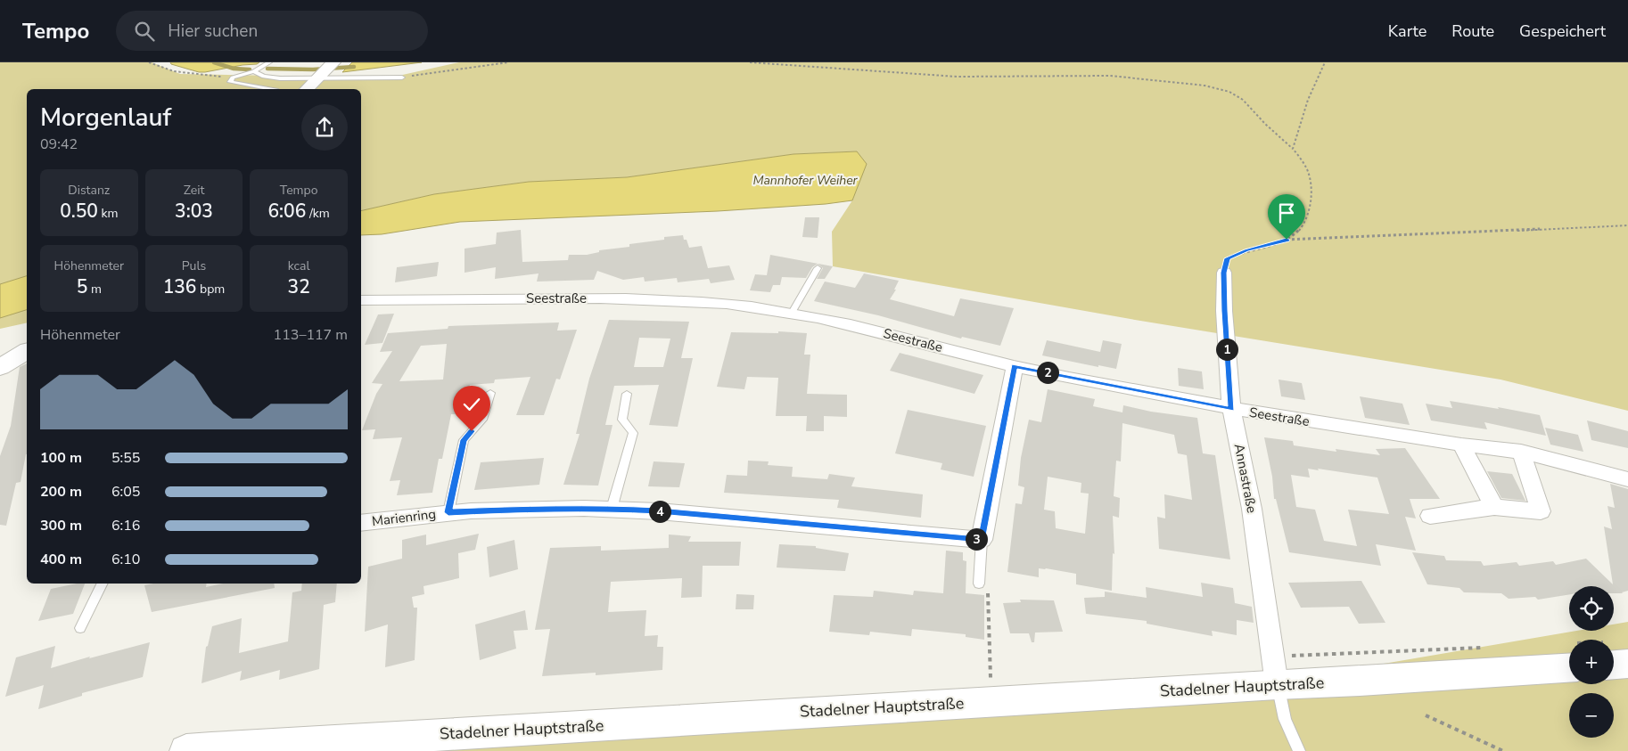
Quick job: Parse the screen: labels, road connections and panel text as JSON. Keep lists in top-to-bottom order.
{
  "streets": {
    "main road": ["Stadelner Hauptstraße"],
    "street": ["Seestraße", "Annastraße", "Marienring"]
  },
  "crossings": [
    ["Seestraße", "Annastraße"],
    ["Annastraße", "Stadelner Hauptstraße"]
  ],
  "water": ["Mannhofer Weiher"],
  "page": {
    "header": "Tempo",
    "search": "Hier suchen",
    "nav": ["Karte", "Route", "Gespeichert"],
    "heading": ["Morgenlauf", "09:42"],
    "stats": [
      ["Distanz", "0.50 km"],
      ["Zeit", "3:03"],
      ["Tempo", "6:06 /km"],
      ["Höhenmeter", "5 m"],
      ["Puls", "136 bpm"],
      ["kcal", "32"]
    ],
    "chart": ["Höhenmeter", "113–117 m"],
    "pins": [
      "1",
      "2",
      "4",
      "3"
    ],
    "list": [
      {
        "name": "100 m",
        "note": "5:55"
      },
      {
        "name": "200 m",
        "note": "6:05"
      },
      {
        "name": "300 m",
        "note": "6:16"
      },
      {
        "name": "400 m",
        "note": "6:10"
      }
    ],
    "map_buttons": ["+", "−"]
  }
}
